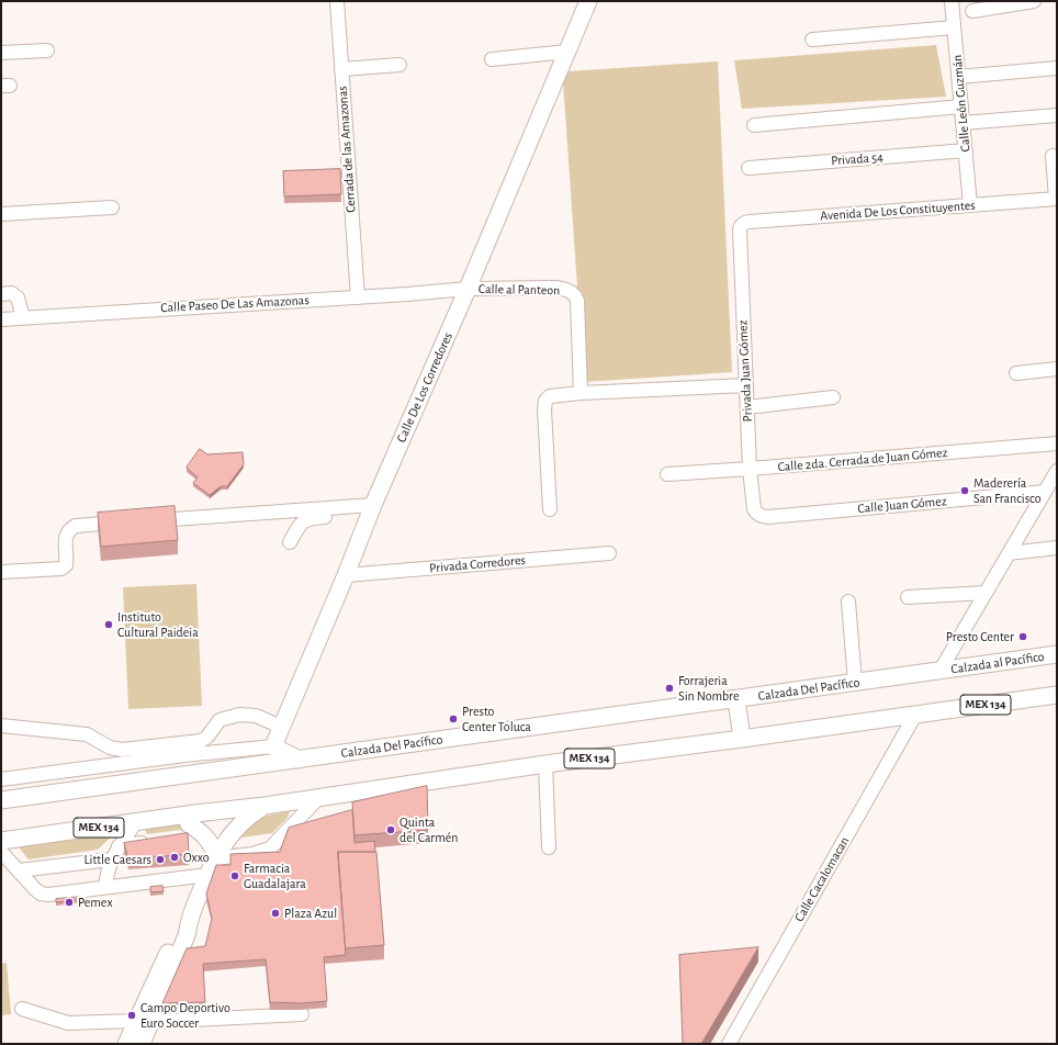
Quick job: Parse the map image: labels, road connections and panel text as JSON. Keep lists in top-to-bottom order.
{
  "streets": {
    "main road": [
      "Calle De Los Corredores",
      "Calzada al Pacífico",
      "Calzada Del Pacífico",
      "MEX 134"
    ],
    "street": [
      "Calle León Guzmán",
      "Cerrada de las Amazonas",
      "Privada 54",
      "Avenida De Los Constituyentes",
      "Calle al Panteon",
      "Calle Paseo De Las Amazonas",
      "Privada Juan Gómez",
      "Calle 2da. Cerrada de Juan Gómez",
      "Calle Juan Gómez",
      "Privada Corredores",
      "Calle Cacalomacan"
    ]
  },
  "crossings": [
    ["Calle León Guzmán", "Privada 54"],
    ["Calle León Guzmán", "Avenida De Los Constituyentes"],
    ["Cerrada de las Amazonas", "Calle Paseo De Las Amazonas"],
    ["Avenida De Los Constituyentes", "Privada Juan Gómez"],
    ["Calle al Panteon", "Calle Paseo De Las Amazonas"],
    ["Calle al Panteon", "Calle De Los Corredores"],
    ["Calle Paseo De Las Amazonas", "Calle De Los Corredores"],
    ["Privada Juan Gómez", "Calle 2da. Cerrada de Juan Gómez"],
    ["Privada Juan Gómez", "Calle Juan Gómez"],
    ["Calle De Los Corredores", "Privada Corredores"],
    ["Calzada al Pacífico", "Calzada Del Pacífico"],
    ["MEX 134", "Calle Cacalomacan"]
  ],
  "places": [
    "Maderería San Francisco",
    "Instituto Cultural Paideia",
    "Presto Center",
    "Forrajeria Sin Nombre",
    "Presto Center Toluca",
    "Quinta del Carmén",
    "Oxxo",
    "Little Caesars",
    "Farmacia Guadalajara",
    "Pemex",
    "Plaza Azul",
    "Campo Deportivo Euro Soccer"
  ]
}
